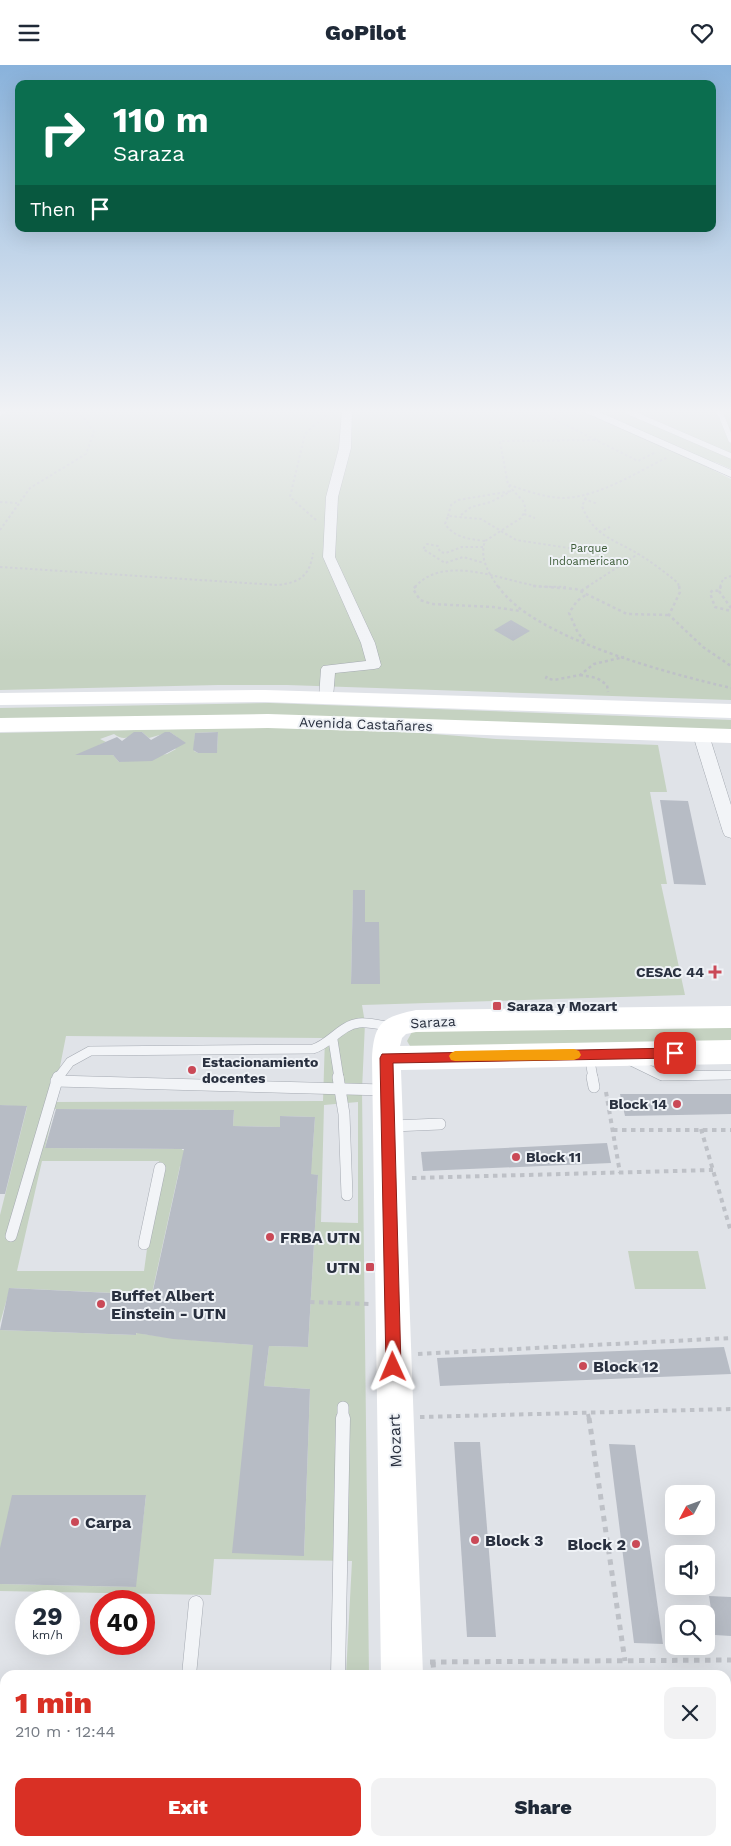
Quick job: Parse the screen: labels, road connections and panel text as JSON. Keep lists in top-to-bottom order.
{
  "streets": {
    "main road": ["Avenida Castañares", "Saraza", "Mozart"]
  },
  "crossings": [
    ["Saraza", "Mozart"]
  ],
  "parks": ["Parque Indoamericano"],
  "places": {
    "health": ["CESAC 44"],
    "transit": ["Saraza y Mozart", "UTN"],
    "other": [
      "Estacionamiento docentes",
      "Block 14",
      "Block 11",
      "FRBA UTN",
      "Buffet Albert Einstein - UTN",
      "Block 12",
      "Carpa",
      "Block 3",
      "Block 2"
    ]
  },
  "north": "bottom left",
  "page": {
    "header": "GoPilot",
    "turn": ["110 m", "Saraza"],
    "then": "Then",
    "speed": "29 km/h",
    "limit": "40",
    "heading": ["1 min", "210 m · 12:44"],
    "buttons": ["Exit", "Share"]
  }
}
